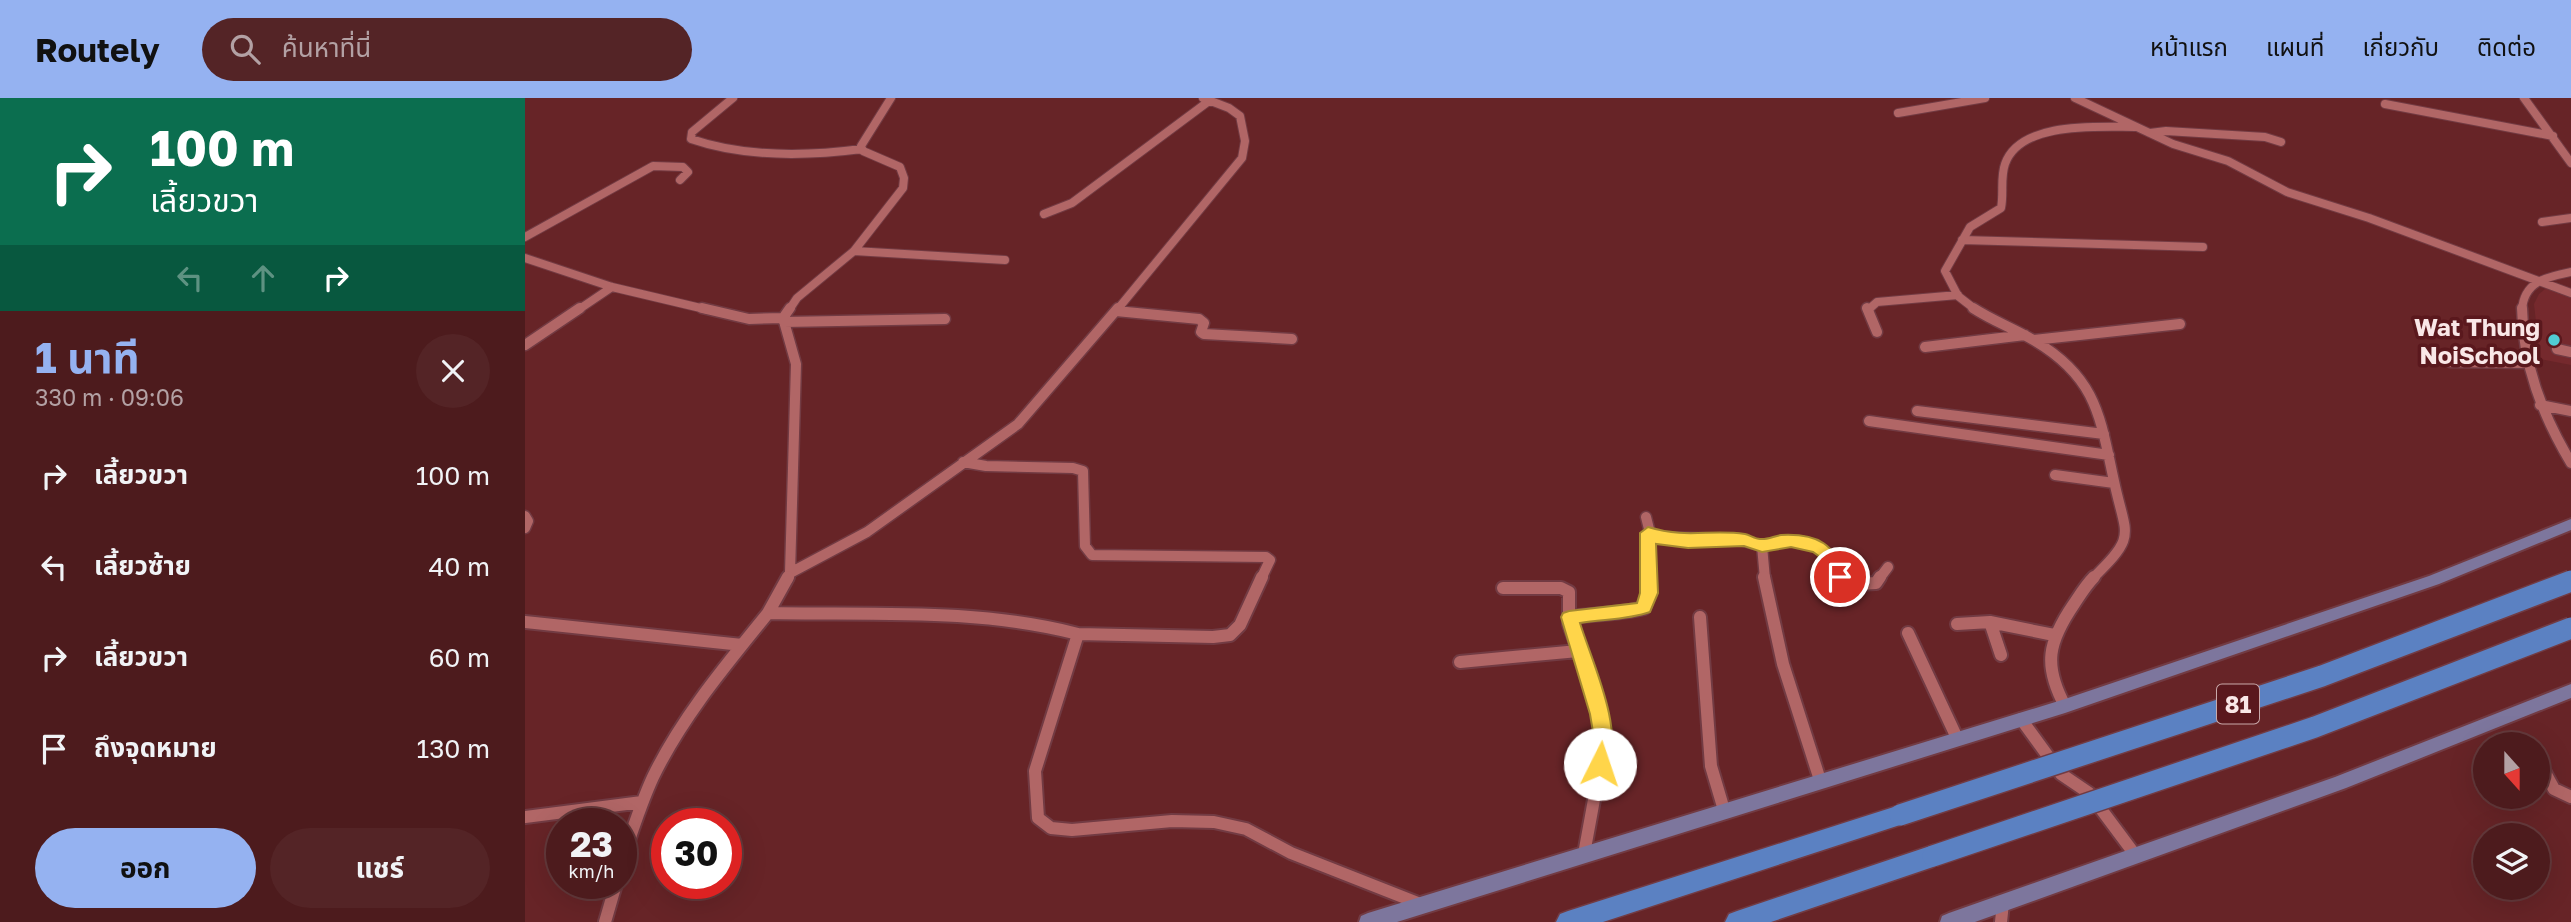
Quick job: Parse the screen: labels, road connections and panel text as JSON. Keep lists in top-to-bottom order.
{
  "streets": {
    "highway": ["81"]
  },
  "places": ["Wat Thung NoiSchool"],
  "north": "bottom",
  "page": {
    "header": "Routely",
    "search": "ค้นหาที่นี่",
    "nav": [
      "หน้าแรก",
      "แผนที่",
      "เกี่ยวกับ",
      "ติดต่อ"
    ],
    "turn": ["100 m", "เลี้ยวขวา"],
    "heading": ["1 นาที", "330 m · 09:06"],
    "list": [
      {
        "name": "เลี้ยวขวา",
        "value": "100 m"
      },
      {
        "name": "เลี้ยวซ้าย",
        "value": "40 m"
      },
      {
        "name": "เลี้ยวขวา",
        "value": "60 m"
      },
      {
        "name": "ถึงจุดหมาย",
        "value": "130 m"
      }
    ],
    "speed": "23 km/h",
    "limit": "30",
    "buttons": ["ออก", "แชร์"]
  }
}
